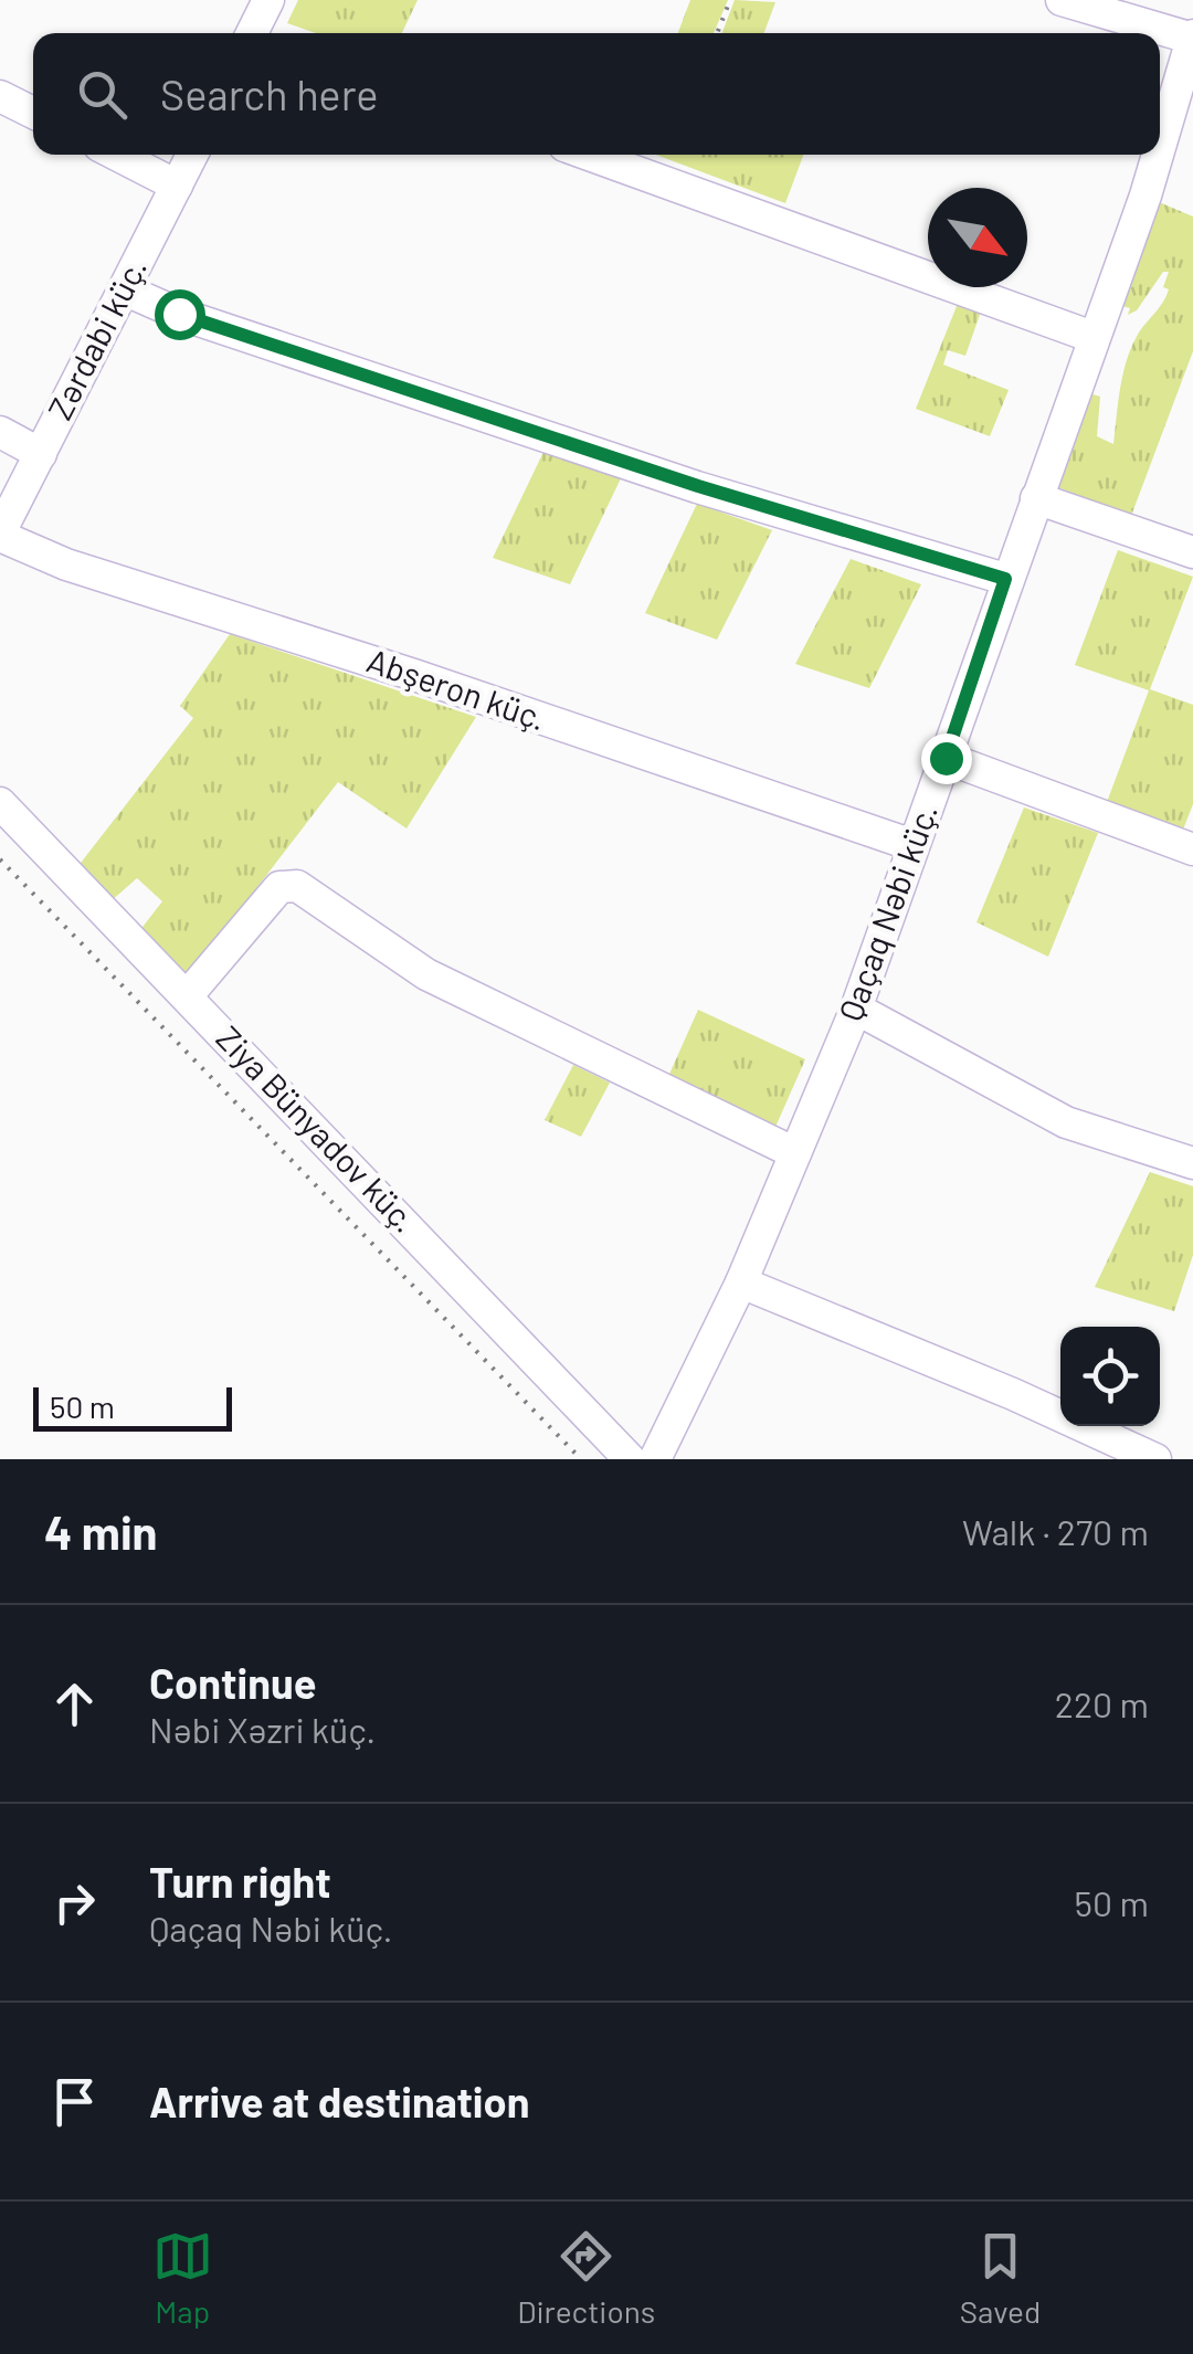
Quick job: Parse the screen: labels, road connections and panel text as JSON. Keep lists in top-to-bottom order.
{
  "streets": {
    "street": [
      "Zərdabi küç.",
      "Abşeron küç.",
      "Qaçaq Nəbi küç.",
      "Ziya Bünyadov küç."
    ]
  },
  "crossings": [
    ["Zərdabi küç.", "Abşeron küç."],
    ["Abşeron küç.", "Qaçaq Nəbi küç."]
  ],
  "scale_bar": "50 m",
  "north": "bottom right",
  "page": {
    "search": "Search here",
    "scale": "50 m",
    "heading": ["4 min", "Walk · 270 m"],
    "list": [
      ["Continue", "Nəbi Xəzri küç.", "220 m"],
      ["Turn right", "Qaçaq Nəbi küç.", "50 m"],
      "Arrive at destination"
    ],
    "nav": ["Map", "Directions", "Saved"]
  }
}
